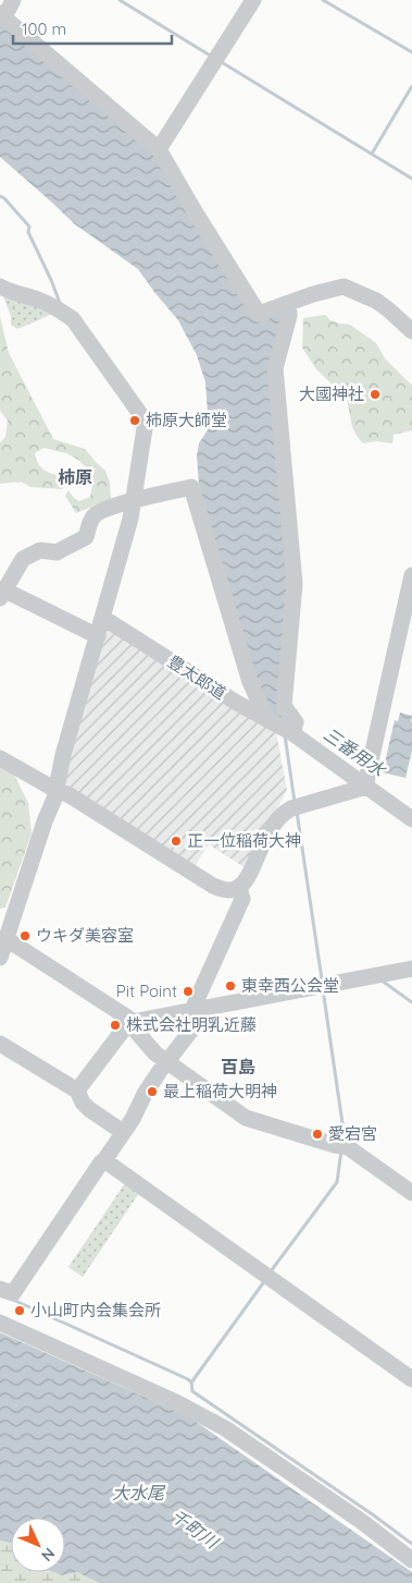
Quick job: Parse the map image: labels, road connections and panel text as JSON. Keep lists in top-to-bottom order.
{
  "streets": {
    "street": ["豊太郎道"]
  },
  "districts": ["柿原", "百島"],
  "water": ["三番用水", "大水尾", "千町川"],
  "places": [
    "大國神社",
    "柿原大師堂",
    "正一位稲荷大神",
    "ウキダ美容室",
    "東幸西公会堂",
    "Pit Point",
    "株式会社明乳近藤",
    "最上稲荷大明神",
    "愛宕宮",
    "小山町内会集会所"
  ],
  "scale_bar": "100 m",
  "north": "bottom right"
}
